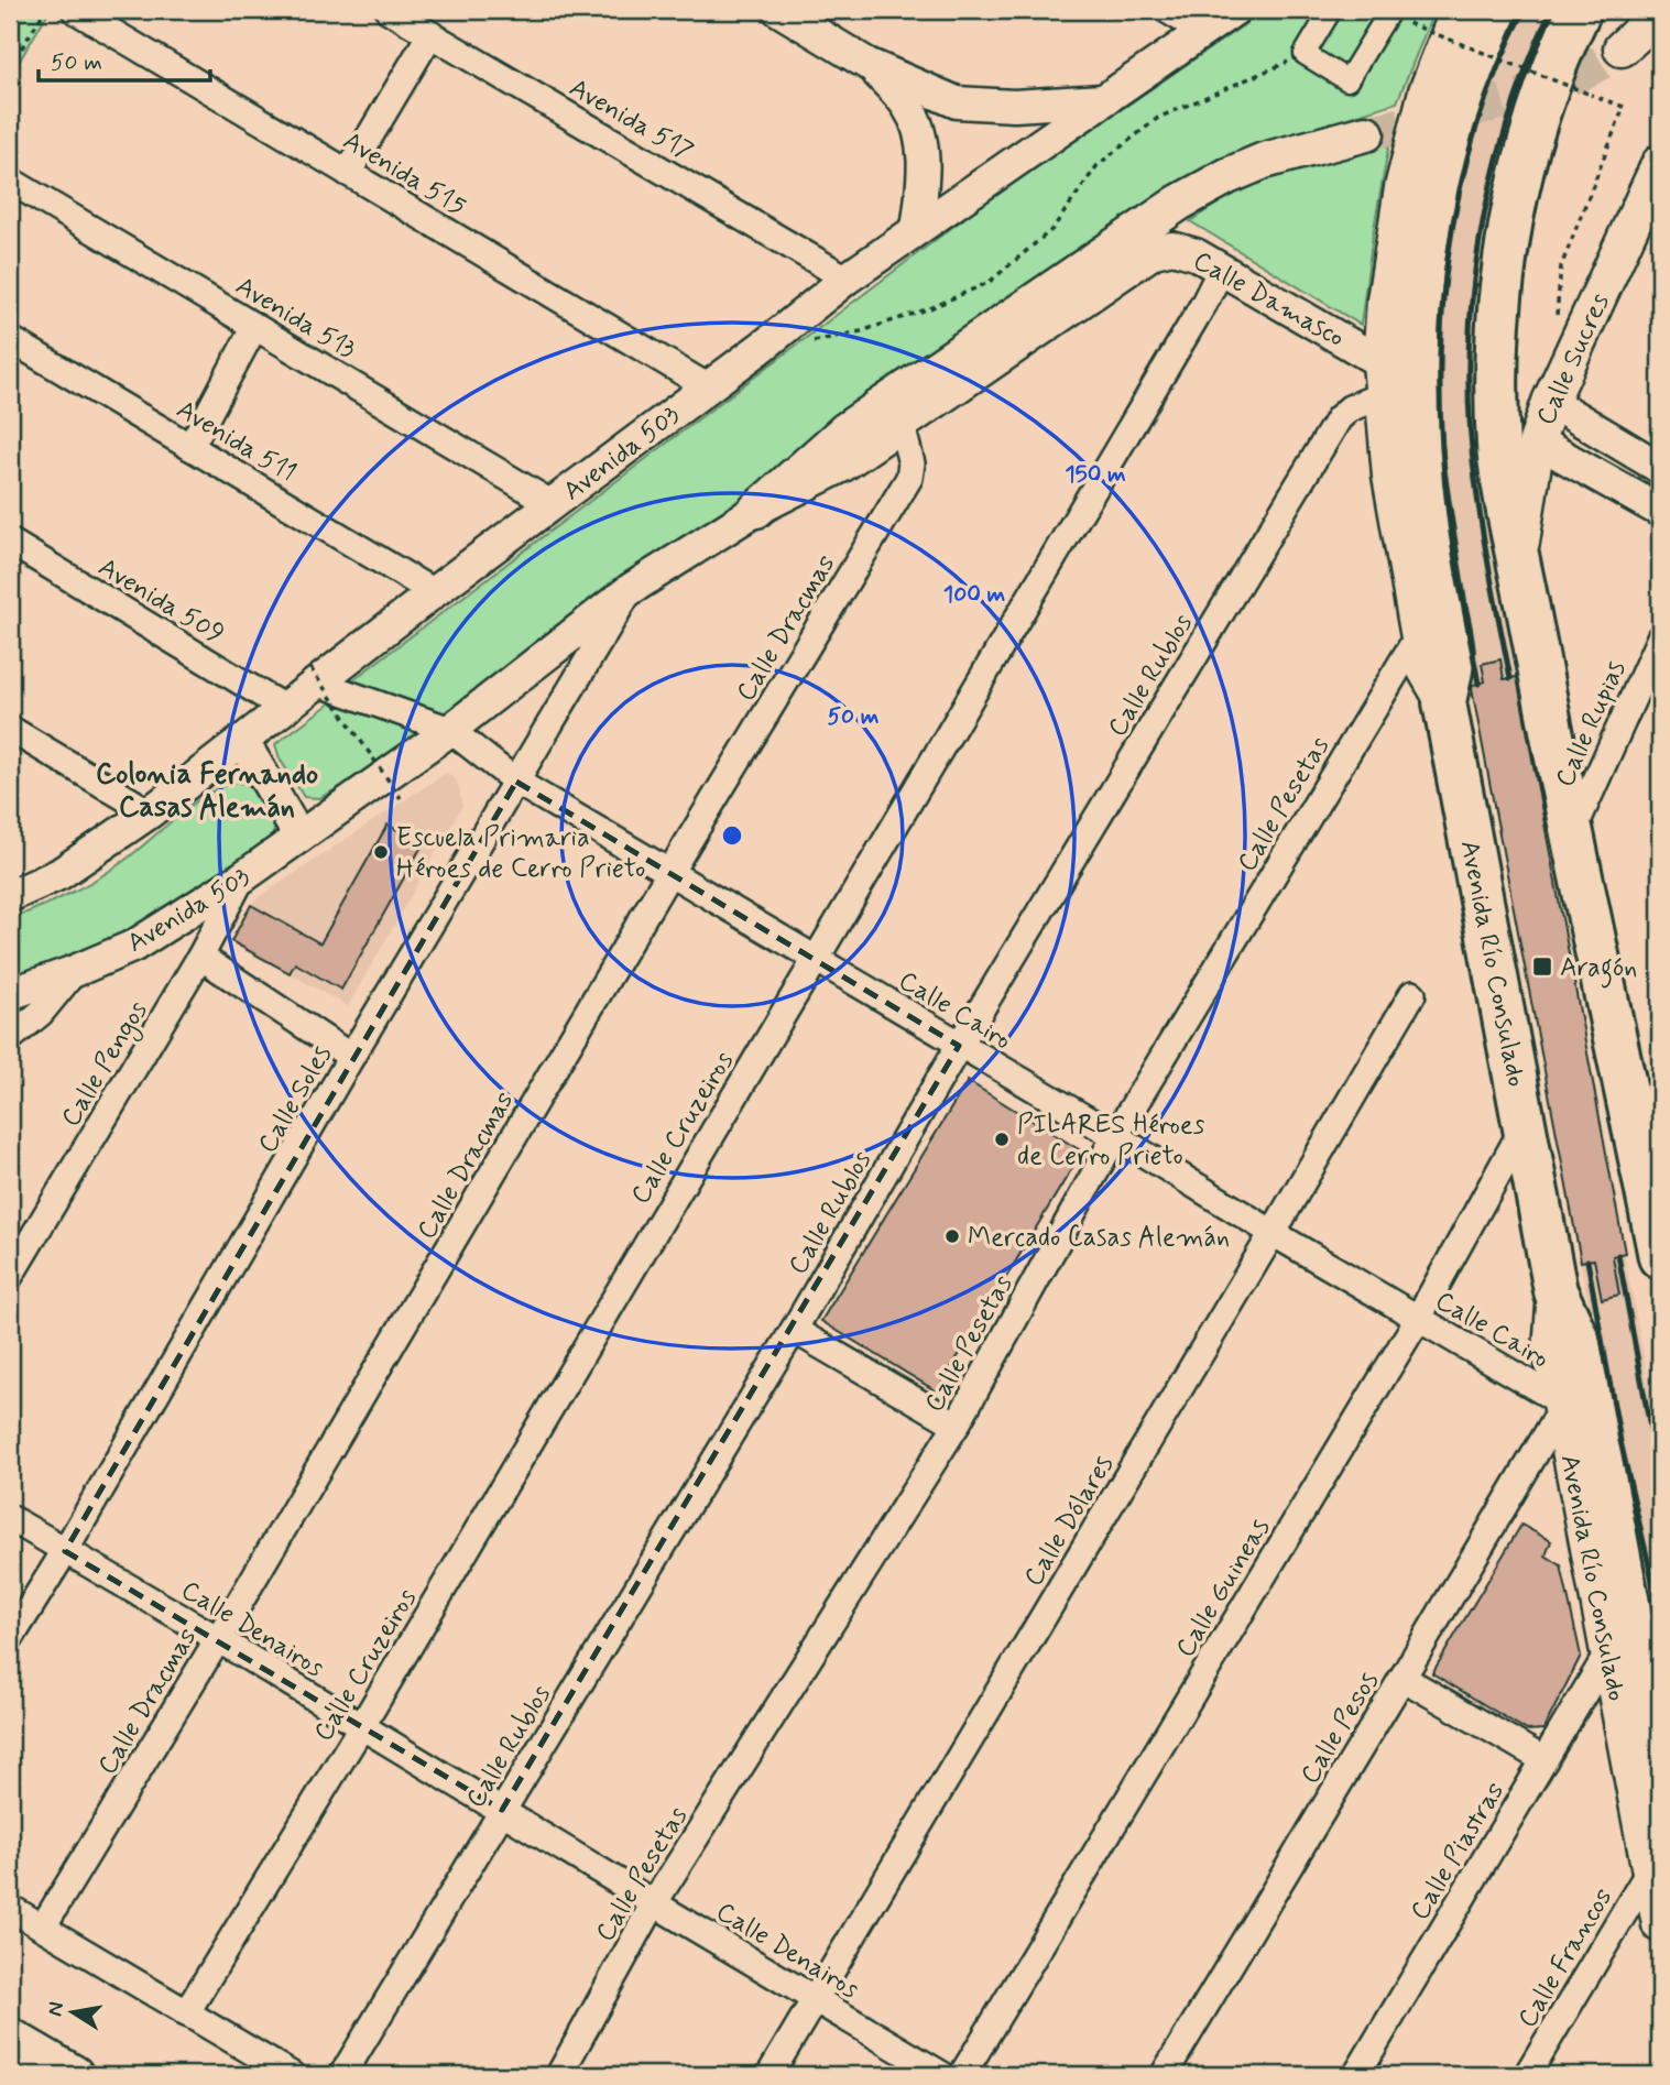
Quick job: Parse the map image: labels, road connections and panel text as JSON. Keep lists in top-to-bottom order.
{
  "streets": {
    "highway": ["Avenida Río Consulado"],
    "main road": ["Calle Sucres"],
    "street": [
      "Avenida 517",
      "Avenida 515",
      "Calle Damasco",
      "Avenida 513",
      "Avenida 511",
      "Avenida 503",
      "Avenida 509",
      "Calle Dracmas",
      "Calle Rublos",
      "Calle Rupias",
      "Calle Pesetas",
      "Calle Cairo",
      "Calle Pengos",
      "Calle Soles",
      "Calle Cruzeiros",
      "Calle Dólares",
      "Calle Guineas",
      "Calle Denairos",
      "Calle Pesos",
      "Calle Piastras",
      "Calle Francos"
    ]
  },
  "crossings": [
    ["Avenida 517", "Avenida 503"],
    ["Avenida 515", "Avenida 503"],
    ["Calle Damasco", "Avenida 503"],
    ["Calle Damasco", "Calle Rublos"],
    ["Calle Damasco", "Avenida Río Consulado"],
    ["Calle Damasco", "Calle Cruzeiros"],
    ["Avenida 513", "Avenida 503"],
    ["Avenida 511", "Avenida 503"],
    ["Avenida 503", "Avenida 509"],
    ["Avenida 503", "Calle Dracmas"],
    ["Avenida 503", "Calle Cairo"],
    ["Avenida 503", "Calle Pengos"],
    ["Avenida 503", "Calle Soles"],
    ["Calle Dracmas", "Calle Cairo"],
    ["Calle Dracmas", "Calle Denairos"],
    ["Calle Rublos", "Avenida Río Consulado"],
    ["Calle Rublos", "Calle Cairo"],
    ["Calle Rublos", "Calle Denairos"],
    ["Calle Pesetas", "Avenida Río Consulado"],
    ["Calle Pesetas", "Calle Cairo"],
    ["Calle Pesetas", "Calle Denairos"],
    ["Avenida Río Consulado", "Calle Cairo"],
    ["Avenida Río Consulado", "Calle Guineas"],
    ["Avenida Río Consulado", "Calle Pesos"],
    ["Avenida Río Consulado", "Calle Piastras"],
    ["Avenida Río Consulado", "Calle Francos"],
    ["Calle Cairo", "Calle Soles"],
    ["Calle Cairo", "Calle Cruzeiros"],
    ["Calle Cairo", "Calle Dólares"],
    ["Calle Cairo", "Calle Guineas"],
    ["Calle Cairo", "Calle Pesos"],
    ["Calle Soles", "Calle Denairos"],
    ["Calle Cruzeiros", "Calle Denairos"],
    ["Calle Dólares", "Calle Denairos"]
  ],
  "districts": ["Colonia Fernando Casas Alemán"],
  "places": {
    "other": ["Escuela Primaria Héroes de Cerro Prieto", "PILARES Héroes de Cerro Prieto", "Mercado Casas Alemán"],
    "transit": ["Aragón"]
  },
  "scale_bar": "50 m",
  "north": "left",
  "rings": ["150 m", "100 m", "50 m"]
}
